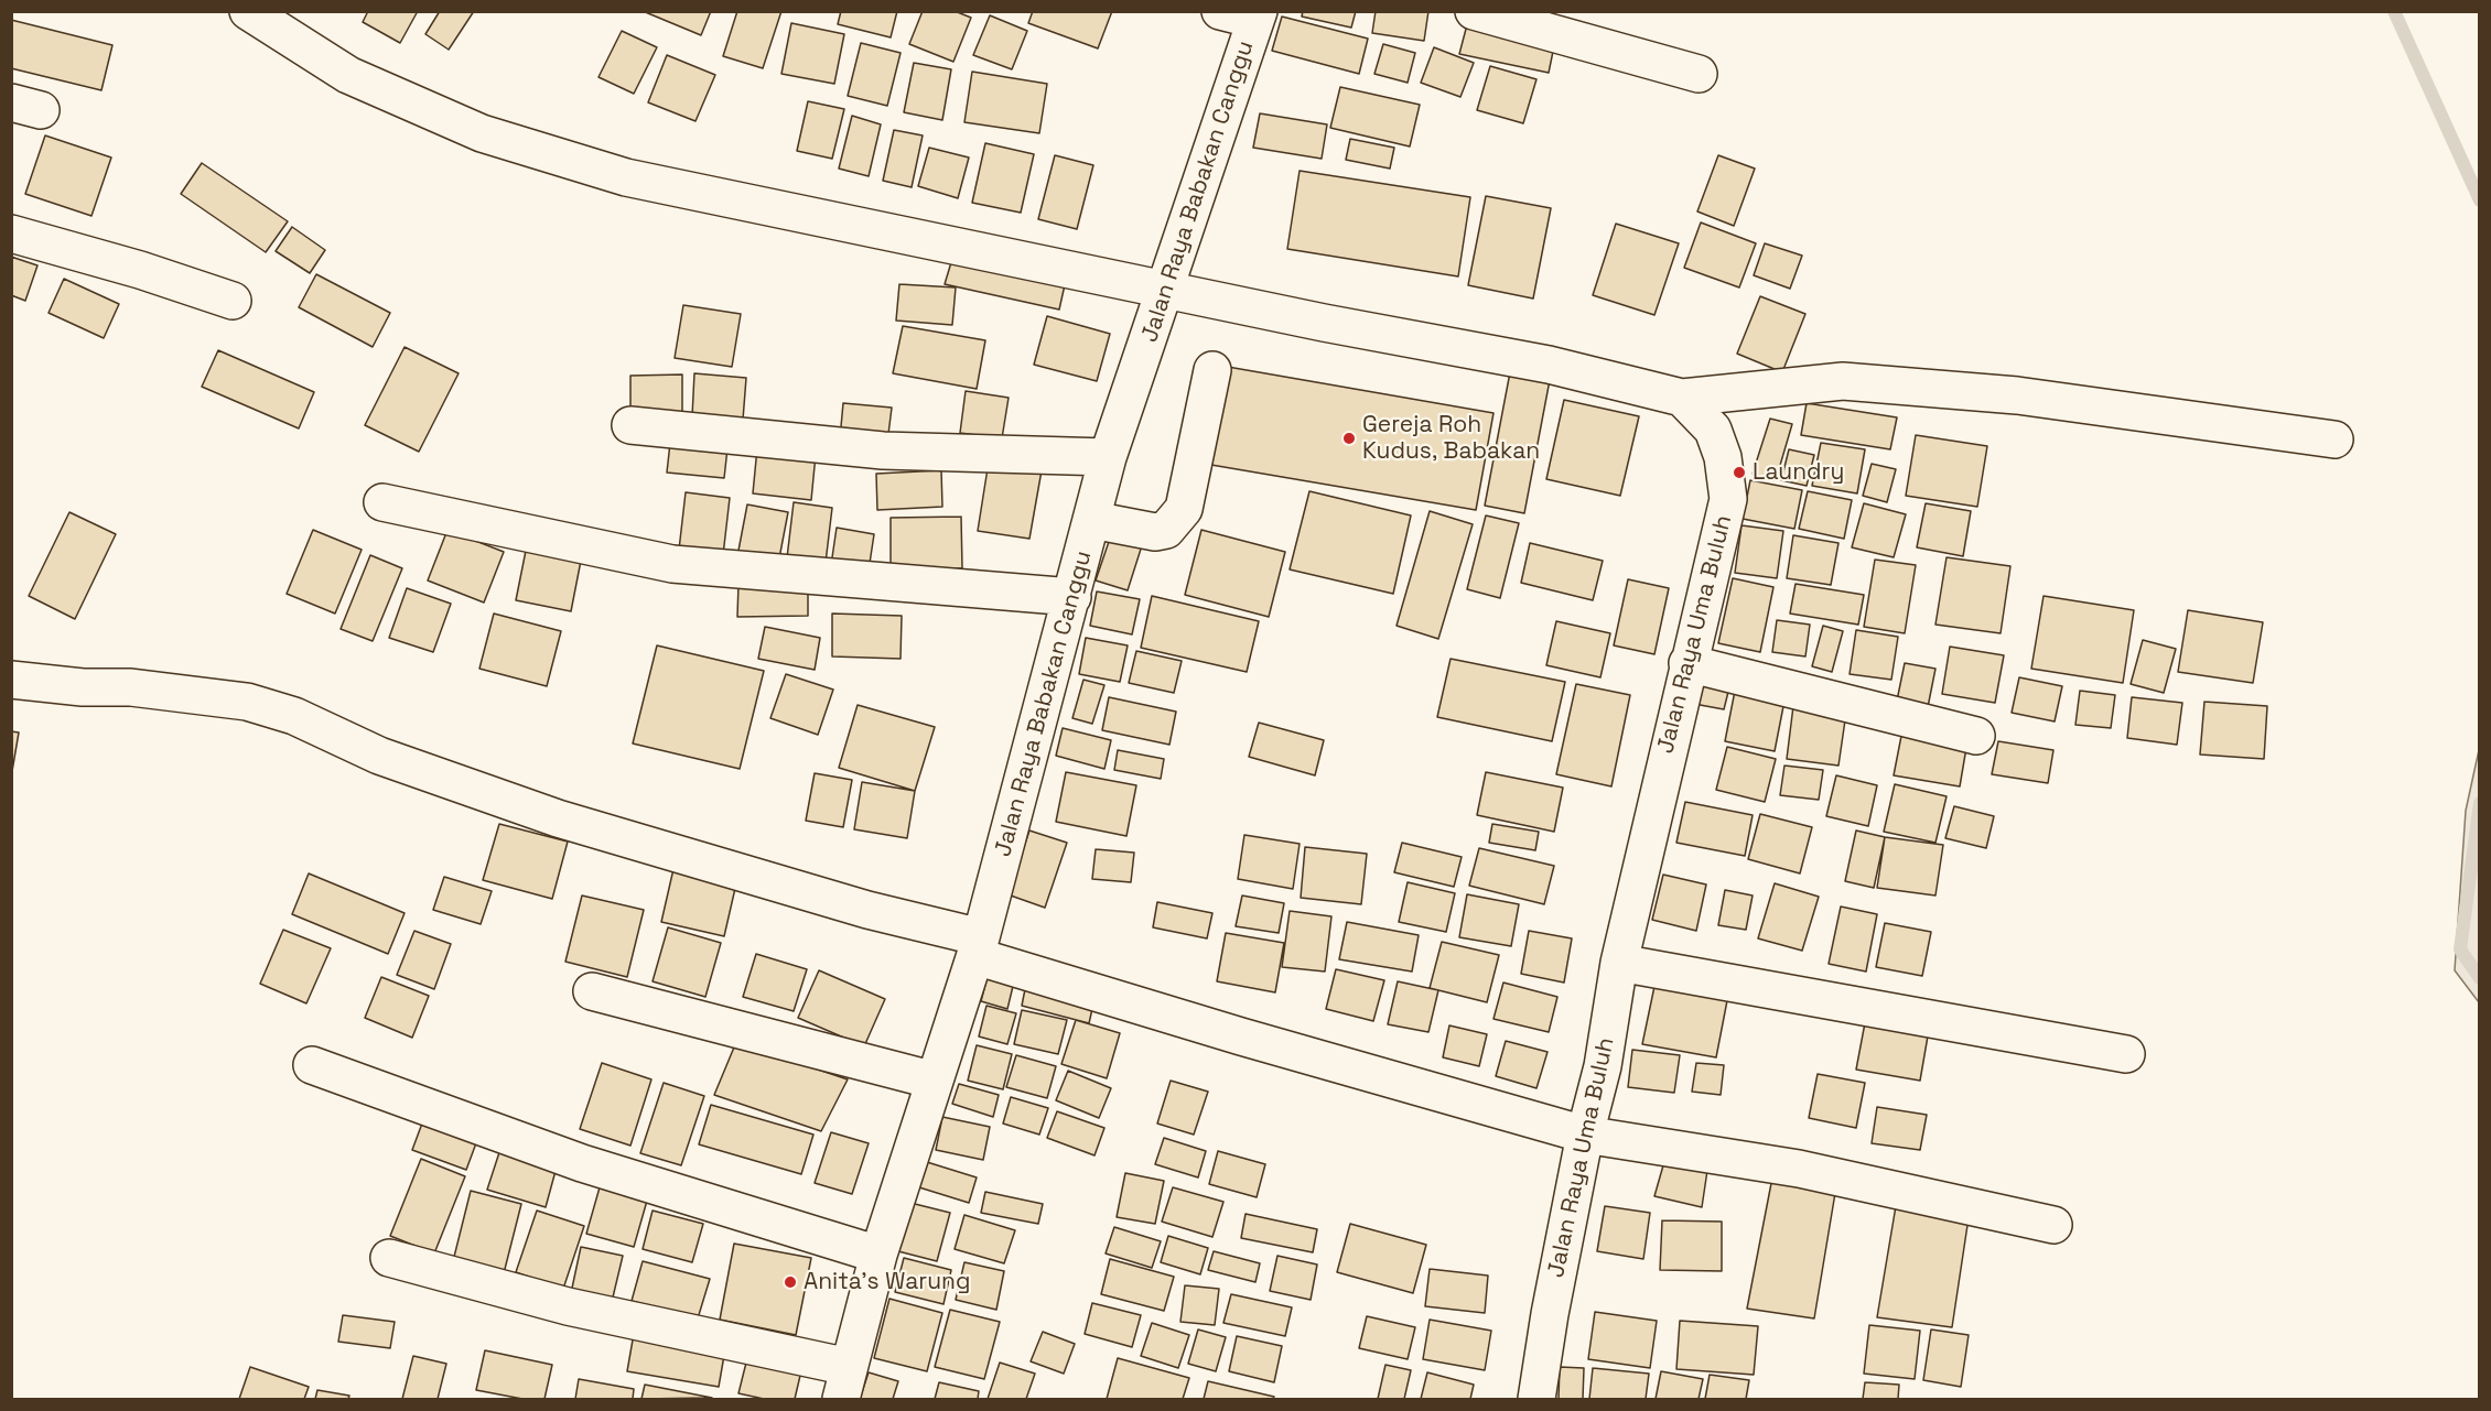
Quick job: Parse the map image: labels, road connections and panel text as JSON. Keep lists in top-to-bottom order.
{
  "streets": {
    "street": ["Jalan Raya Babakan Canggu", "Jalan Raya Uma Buluh"]
  },
  "places": ["Gereja Roh Kudus, Babakan", "Laundry", "Anita’s Warung"]
}
